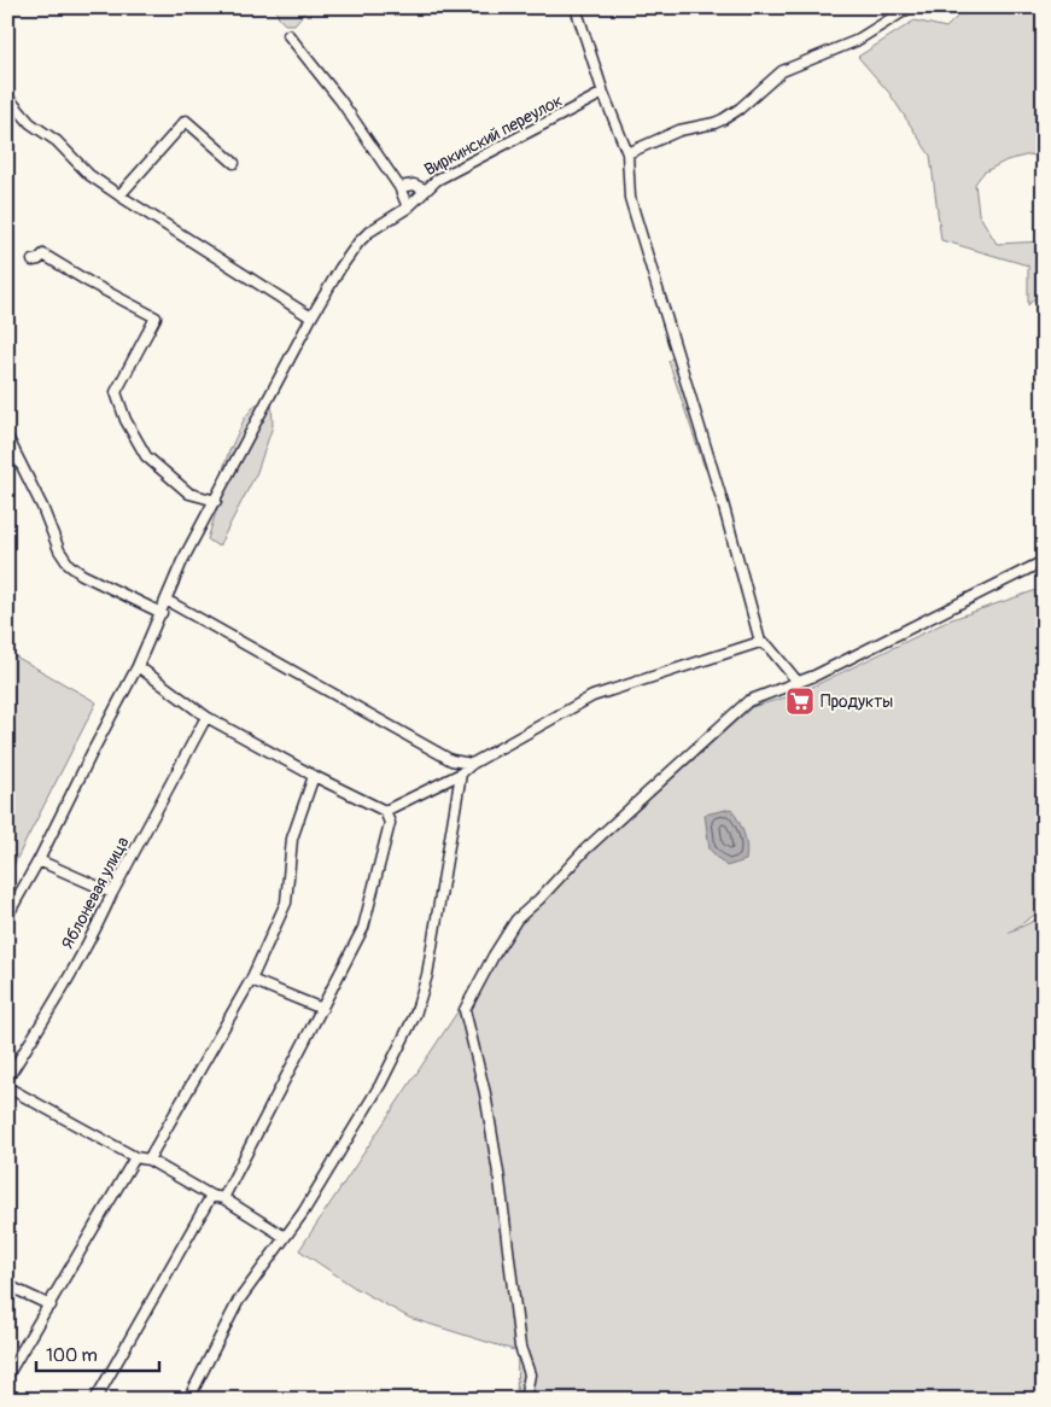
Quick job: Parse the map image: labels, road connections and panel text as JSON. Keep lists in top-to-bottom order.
{
  "streets": {
    "street": ["Виркинский переулок", "Яблоневая улица"]
  },
  "places": {
    "supermarket": ["Продукты"]
  },
  "scale_bar": "100 m"
}
